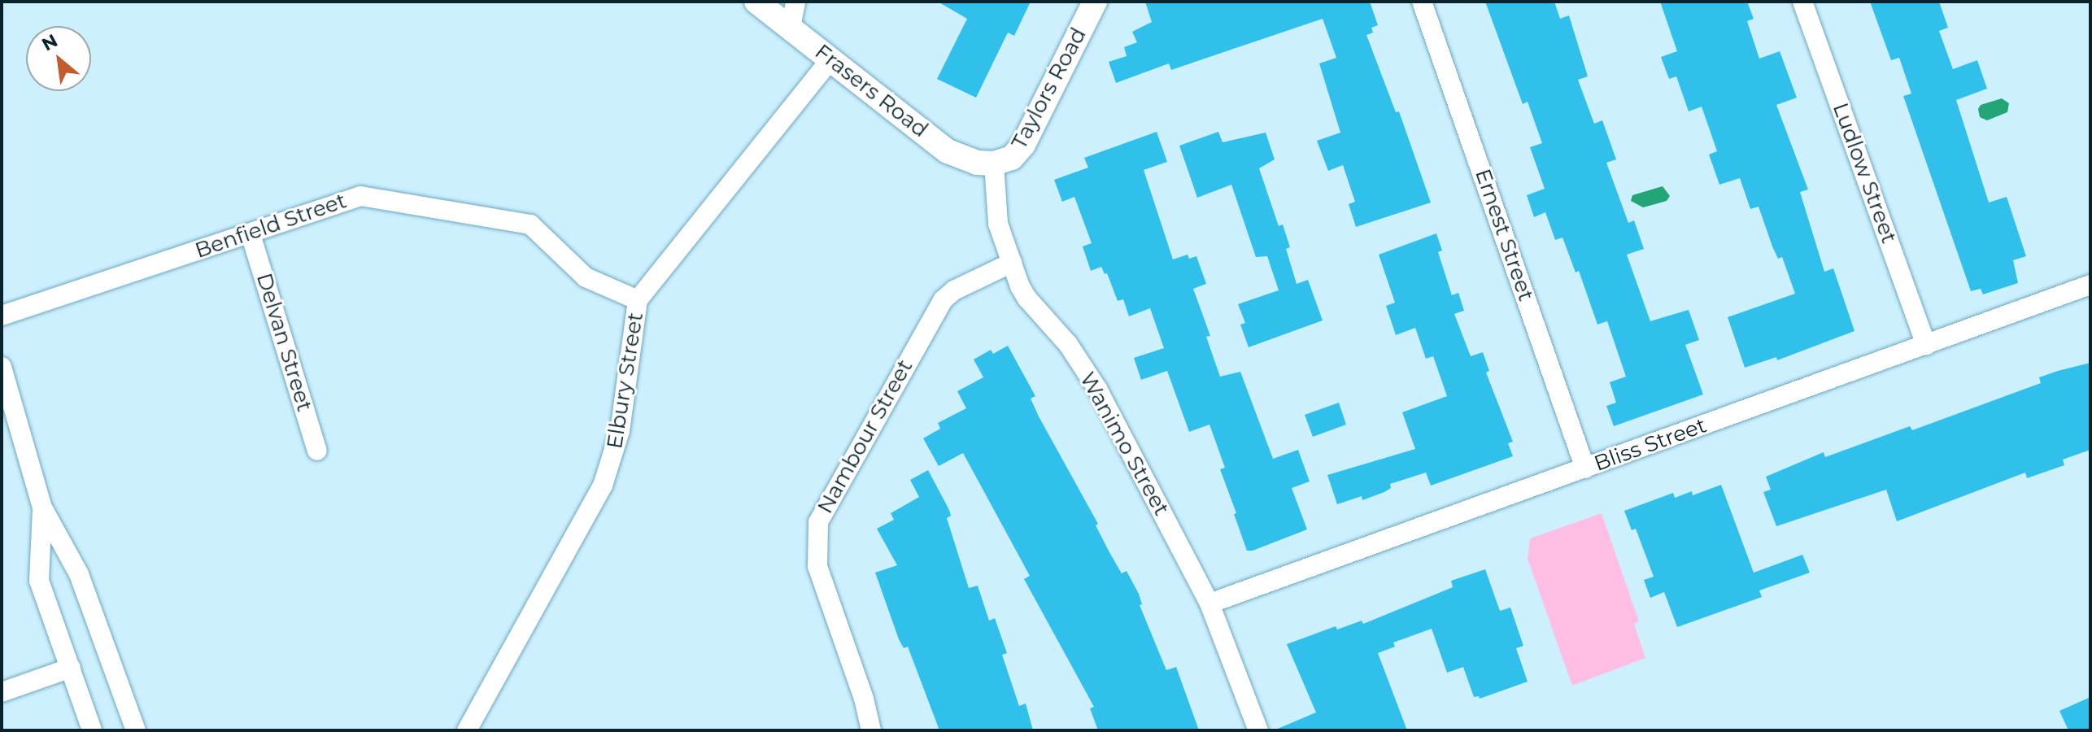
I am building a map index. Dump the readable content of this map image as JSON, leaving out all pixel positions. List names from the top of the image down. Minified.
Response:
{"streets":{"street":["Taylors Road","Frasers Road","Ludlow Street","Benfield Street","Ernest Street","Delvan Street","Elbury Street","Nambour Street","Wanimo Street","Bliss Street"]},"crossings":[["Taylors Road","Frasers Road"],["Taylors Road","Wanimo Street"],["Frasers Road","Elbury Street"],["Frasers Road","Wanimo Street"],["Ludlow Street","Bliss Street"],["Benfield Street","Delvan Street"],["Benfield Street","Elbury Street"],["Ernest Street","Bliss Street"],["Nambour Street","Wanimo Street"],["Wanimo Street","Bliss Street"]],"north":"top left"}
